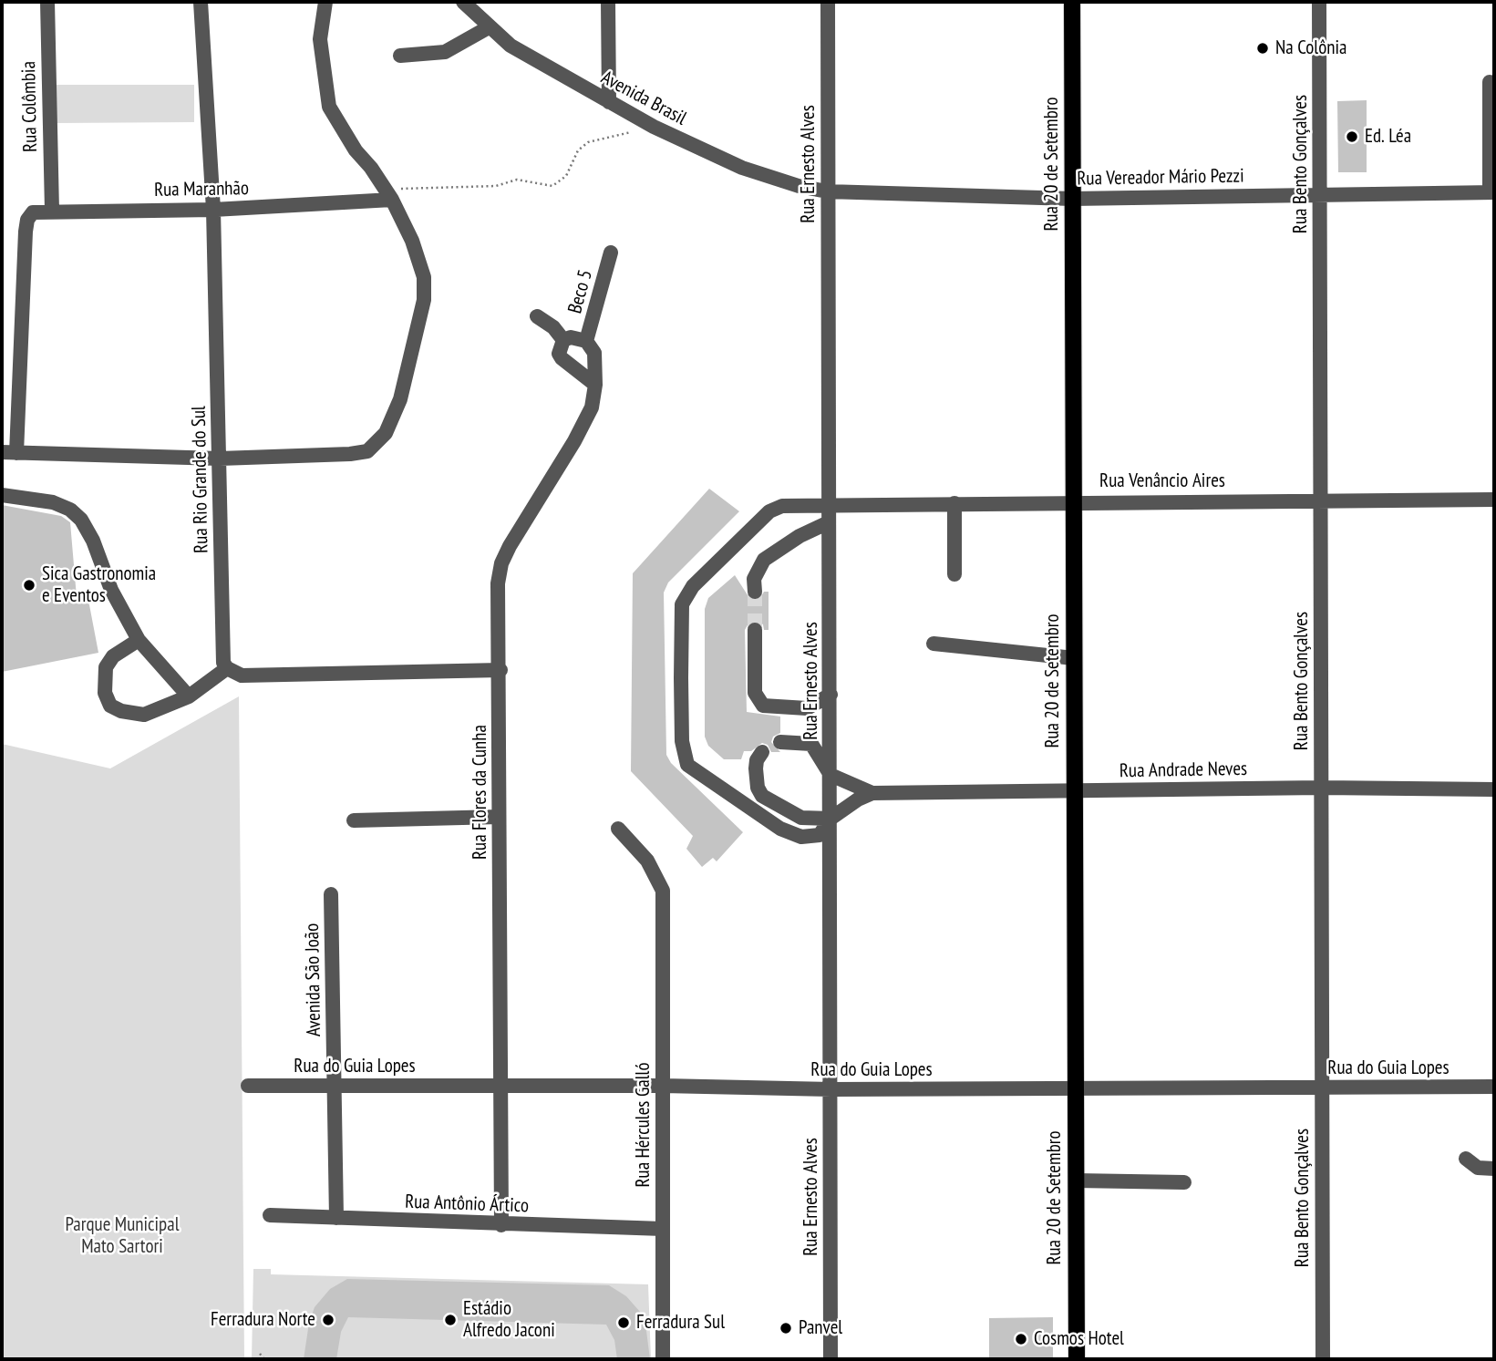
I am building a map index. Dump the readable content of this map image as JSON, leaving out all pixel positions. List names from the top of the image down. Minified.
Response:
{"streets":{"main road":["Rua 20 de Setembro"],"street":["Avenida Brasil","Rua Colômbia","Rua Ernesto Alves","Rua Bento Gonçalves","Rua Vereador Mário Pezzi","Rua Maranhão","Beco 5","Rua Rio Grande do Sul","Rua Venâncio Aires","Rua Andrade Neves","Rua Flores da Cunha","Avenida São João","Rua do Guia Lopes","Rua Hércules Galló","Rua Antônio Ártico"]},"crossings":[["Avenida Brasil","Rua Ernesto Alves"],["Avenida Brasil","Rua Vereador Mário Pezzi"],["Rua Colômbia","Rua Maranhão"],["Rua Ernesto Alves","Rua Vereador Mário Pezzi"],["Rua Ernesto Alves","Rua Venâncio Aires"],["Rua Ernesto Alves","Rua Andrade Neves"],["Rua Ernesto Alves","Rua do Guia Lopes"],["Rua 20 de Setembro","Rua Vereador Mário Pezzi"],["Rua 20 de Setembro","Rua Venâncio Aires"],["Rua 20 de Setembro","Rua Andrade Neves"],["Rua 20 de Setembro","Rua do Guia Lopes"],["Rua Bento Gonçalves","Rua Vereador Mário Pezzi"],["Rua Bento Gonçalves","Rua Venâncio Aires"],["Rua Bento Gonçalves","Rua Andrade Neves"],["Rua Bento Gonçalves","Rua do Guia Lopes"],["Rua Maranhão","Rua Rio Grande do Sul"],["Beco 5","Rua Flores da Cunha"],["Rua Venâncio Aires","Rua Andrade Neves"],["Rua Flores da Cunha","Rua do Guia Lopes"],["Rua Flores da Cunha","Rua Antônio Ártico"],["Avenida São João","Rua do Guia Lopes"],["Avenida São João","Rua Antônio Ártico"],["Rua do Guia Lopes","Rua Hércules Galló"],["Rua Hércules Galló","Rua Antônio Ártico"]],"parks":["Parque Municipal Mato Sartori"],"places":["Na Colônia","Ed. Léa","Sica Gastronomia e Eventos","Ferradura Norte","Estádio Alfredo Jaconi","Ferradura Sul","Panvel","Cosmos Hotel"]}
